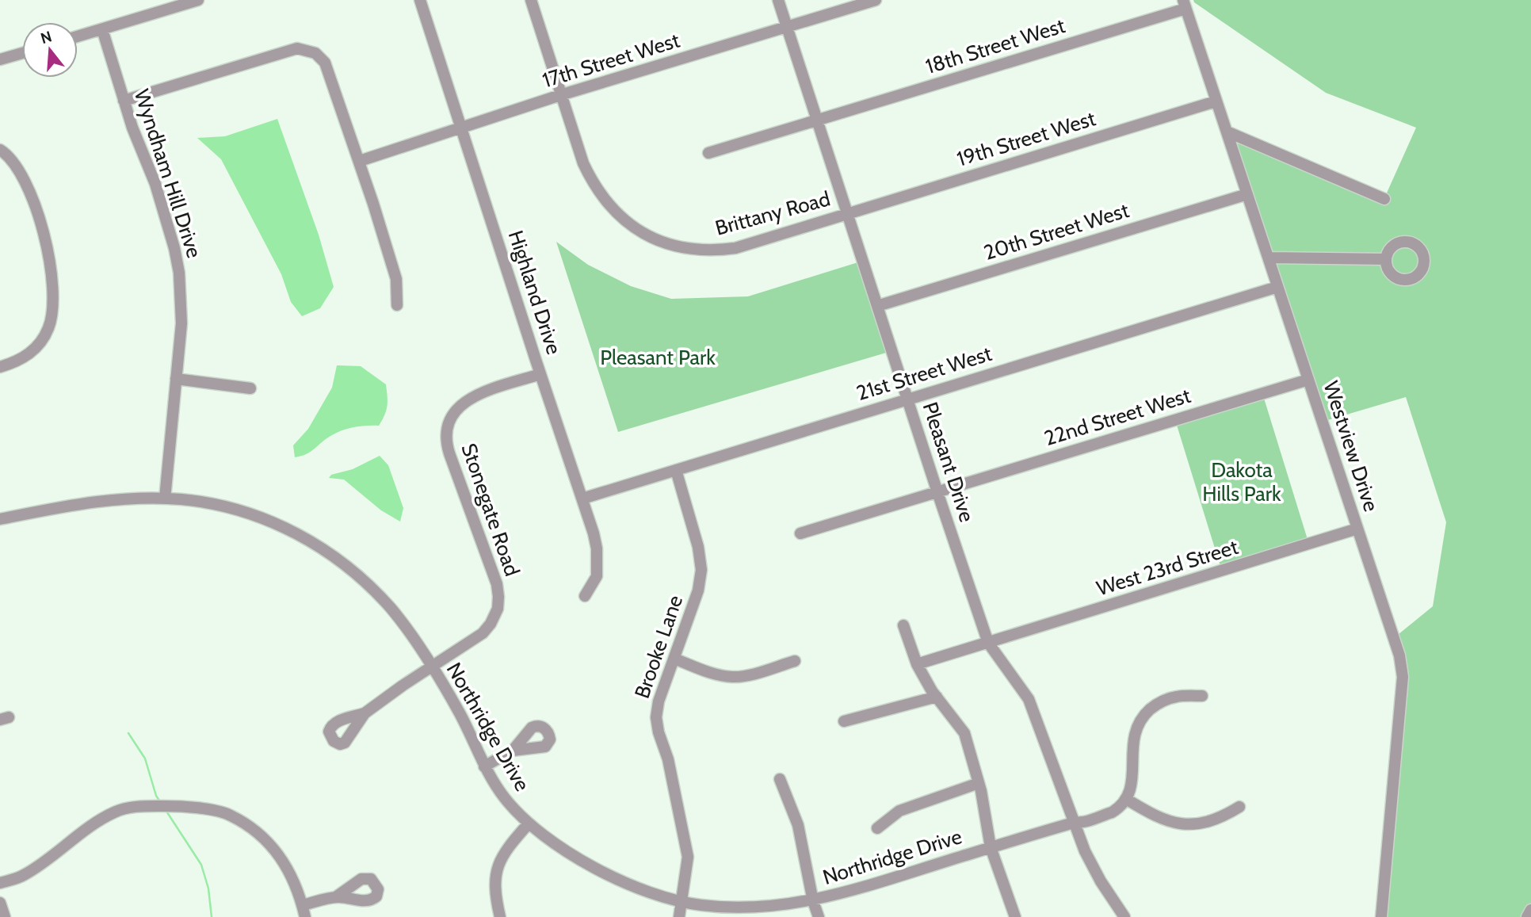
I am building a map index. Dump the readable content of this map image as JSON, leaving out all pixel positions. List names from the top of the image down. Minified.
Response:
{"streets":{"street":["18th Street West","17th Street West","19th Street West","Wyndham Hill Drive","Brittany Road","20th Street West","Highland Drive","21st Street West","22nd Street West","Westview Drive","Pleasant Drive","Stonegate Road","West 23rd Street","Brooke Lane","Northridge Drive"]},"crossings":[["18th Street West","Westview Drive"],["18th Street West","Pleasant Drive"],["17th Street West","Brittany Road"],["17th Street West","Highland Drive"],["17th Street West","Pleasant Drive"],["19th Street West","Brittany Road"],["19th Street West","Westview Drive"],["19th Street West","Pleasant Drive"],["Wyndham Hill Drive","Northridge Drive"],["Brittany Road","Pleasant Drive"],["20th Street West","Westview Drive"],["20th Street West","Pleasant Drive"],["Highland Drive","21st Street West"],["Highland Drive","Stonegate Road"],["21st Street West","Westview Drive"],["21st Street West","Pleasant Drive"],["21st Street West","Brooke Lane"],["22nd Street West","Westview Drive"],["22nd Street West","Pleasant Drive"],["Westview Drive","West 23rd Street"],["Pleasant Drive","West 23rd Street"],["Pleasant Drive","Northridge Drive"],["Stonegate Road","Northridge Drive"],["Brooke Lane","Northridge Drive"]],"parks":["Pleasant Park","Dakota Hills Park"],"north":"top"}
